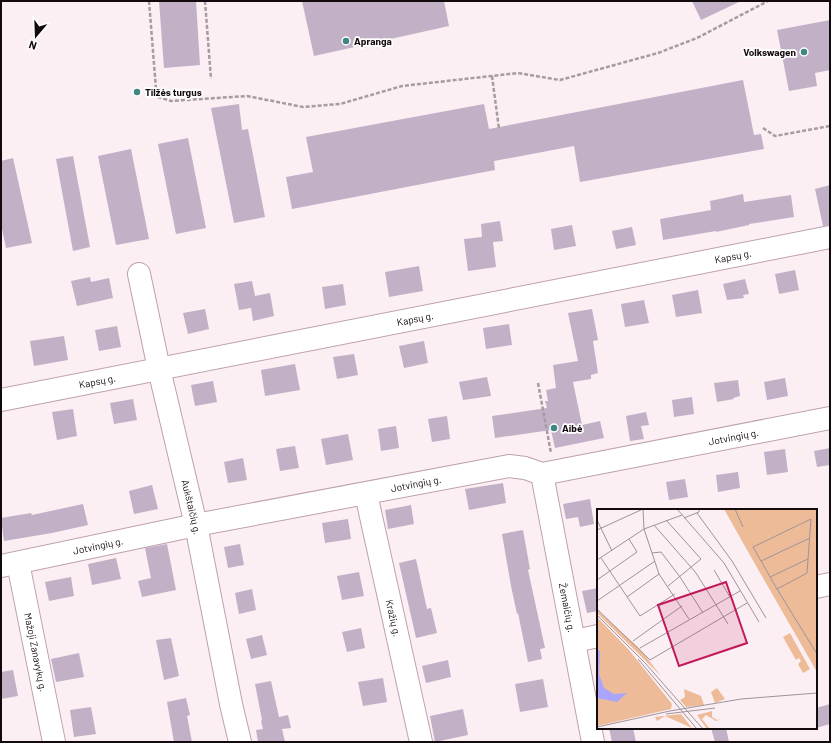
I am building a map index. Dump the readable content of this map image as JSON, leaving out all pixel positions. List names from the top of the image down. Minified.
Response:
{"streets":{"street":["Kapsų g.","Jotvingių g.","Aukštaičių g.","Žemaičių g.","Kražių g.","Mažoji Zanavykų g."]},"crossings":[["Kapsų g.","Aukštaičių g."],["Jotvingių g.","Aukštaičių g."],["Jotvingių g.","Žemaičių g."],["Jotvingių g.","Kražių g."],["Jotvingių g.","Mažoji Zanavykų g."]],"places":["Apranga","Volkswagen","Tilžės turgus","Aibė"],"north":"bottom"}
